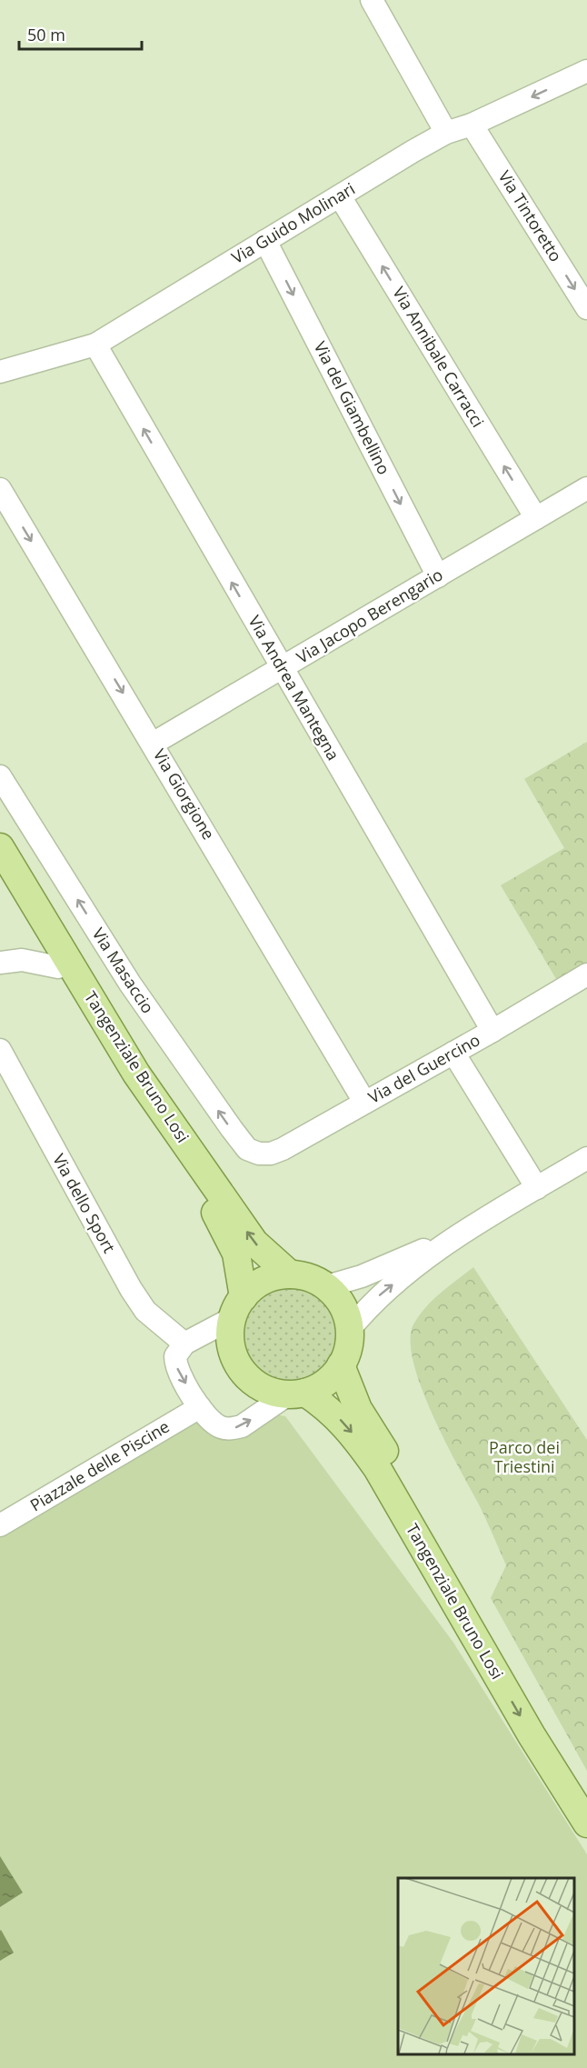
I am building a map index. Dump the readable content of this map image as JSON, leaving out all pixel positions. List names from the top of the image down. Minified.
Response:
{"streets":{"main road":["Tangenziale Bruno Losi"],"street":["Via Tintoretto","Via Guido Molinari","Via Annibale Carracci","Via del Giambellino","Via Jacopo Berengario","Via Andrea Mantegna","Via Giorgione","Via Masaccio","Via del Guercino","Via dello Sport","Piazzale delle Piscine"]},"crossings":[["Via Tintoretto","Via Guido Molinari"],["Via Guido Molinari","Via Annibale Carracci"],["Via Guido Molinari","Via del Giambellino"],["Via Guido Molinari","Via Andrea Mantegna"],["Via Annibale Carracci","Via Jacopo Berengario"],["Via del Giambellino","Via Jacopo Berengario"],["Via Jacopo Berengario","Via Andrea Mantegna"],["Via Jacopo Berengario","Via Giorgione"],["Via Andrea Mantegna","Via del Guercino"],["Via Giorgione","Via del Guercino"],["Via Masaccio","Via del Guercino"]],"one_way":["Via Tintoretto","Via Annibale Carracci","Via del Giambellino","Via Andrea Mantegna","Via Giorgione","Via Masaccio"],"parks":["Parco dei Triestini"],"scale_bar":"50 m"}
